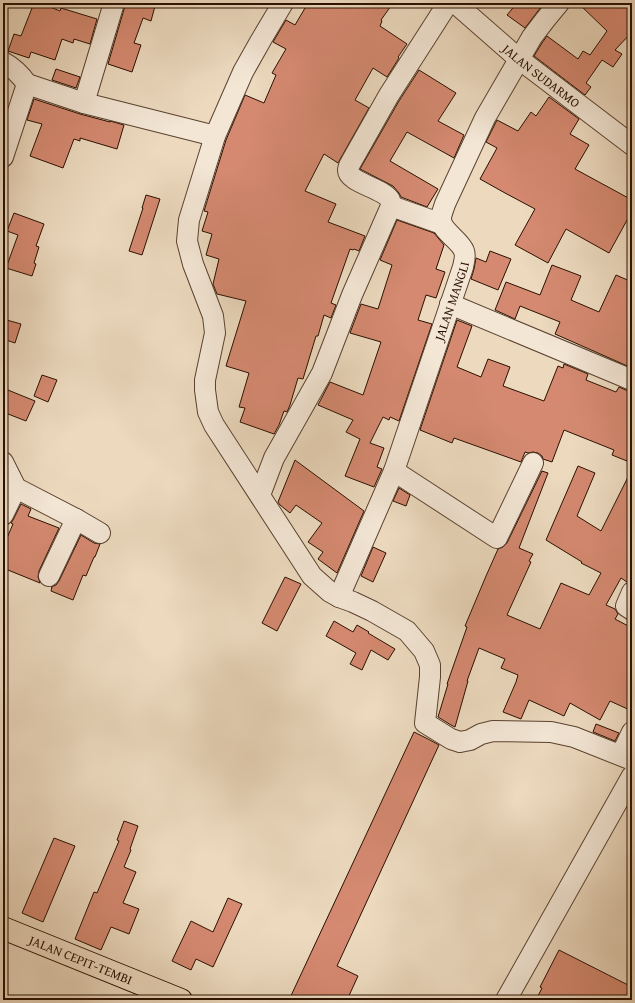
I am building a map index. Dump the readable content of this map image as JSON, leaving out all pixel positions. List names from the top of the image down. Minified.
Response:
{"streets":{"main road":["JALAN CEPIT-TEMBI"],"street":["JALAN SUDARMO","JALAN MANGLI"]}}
